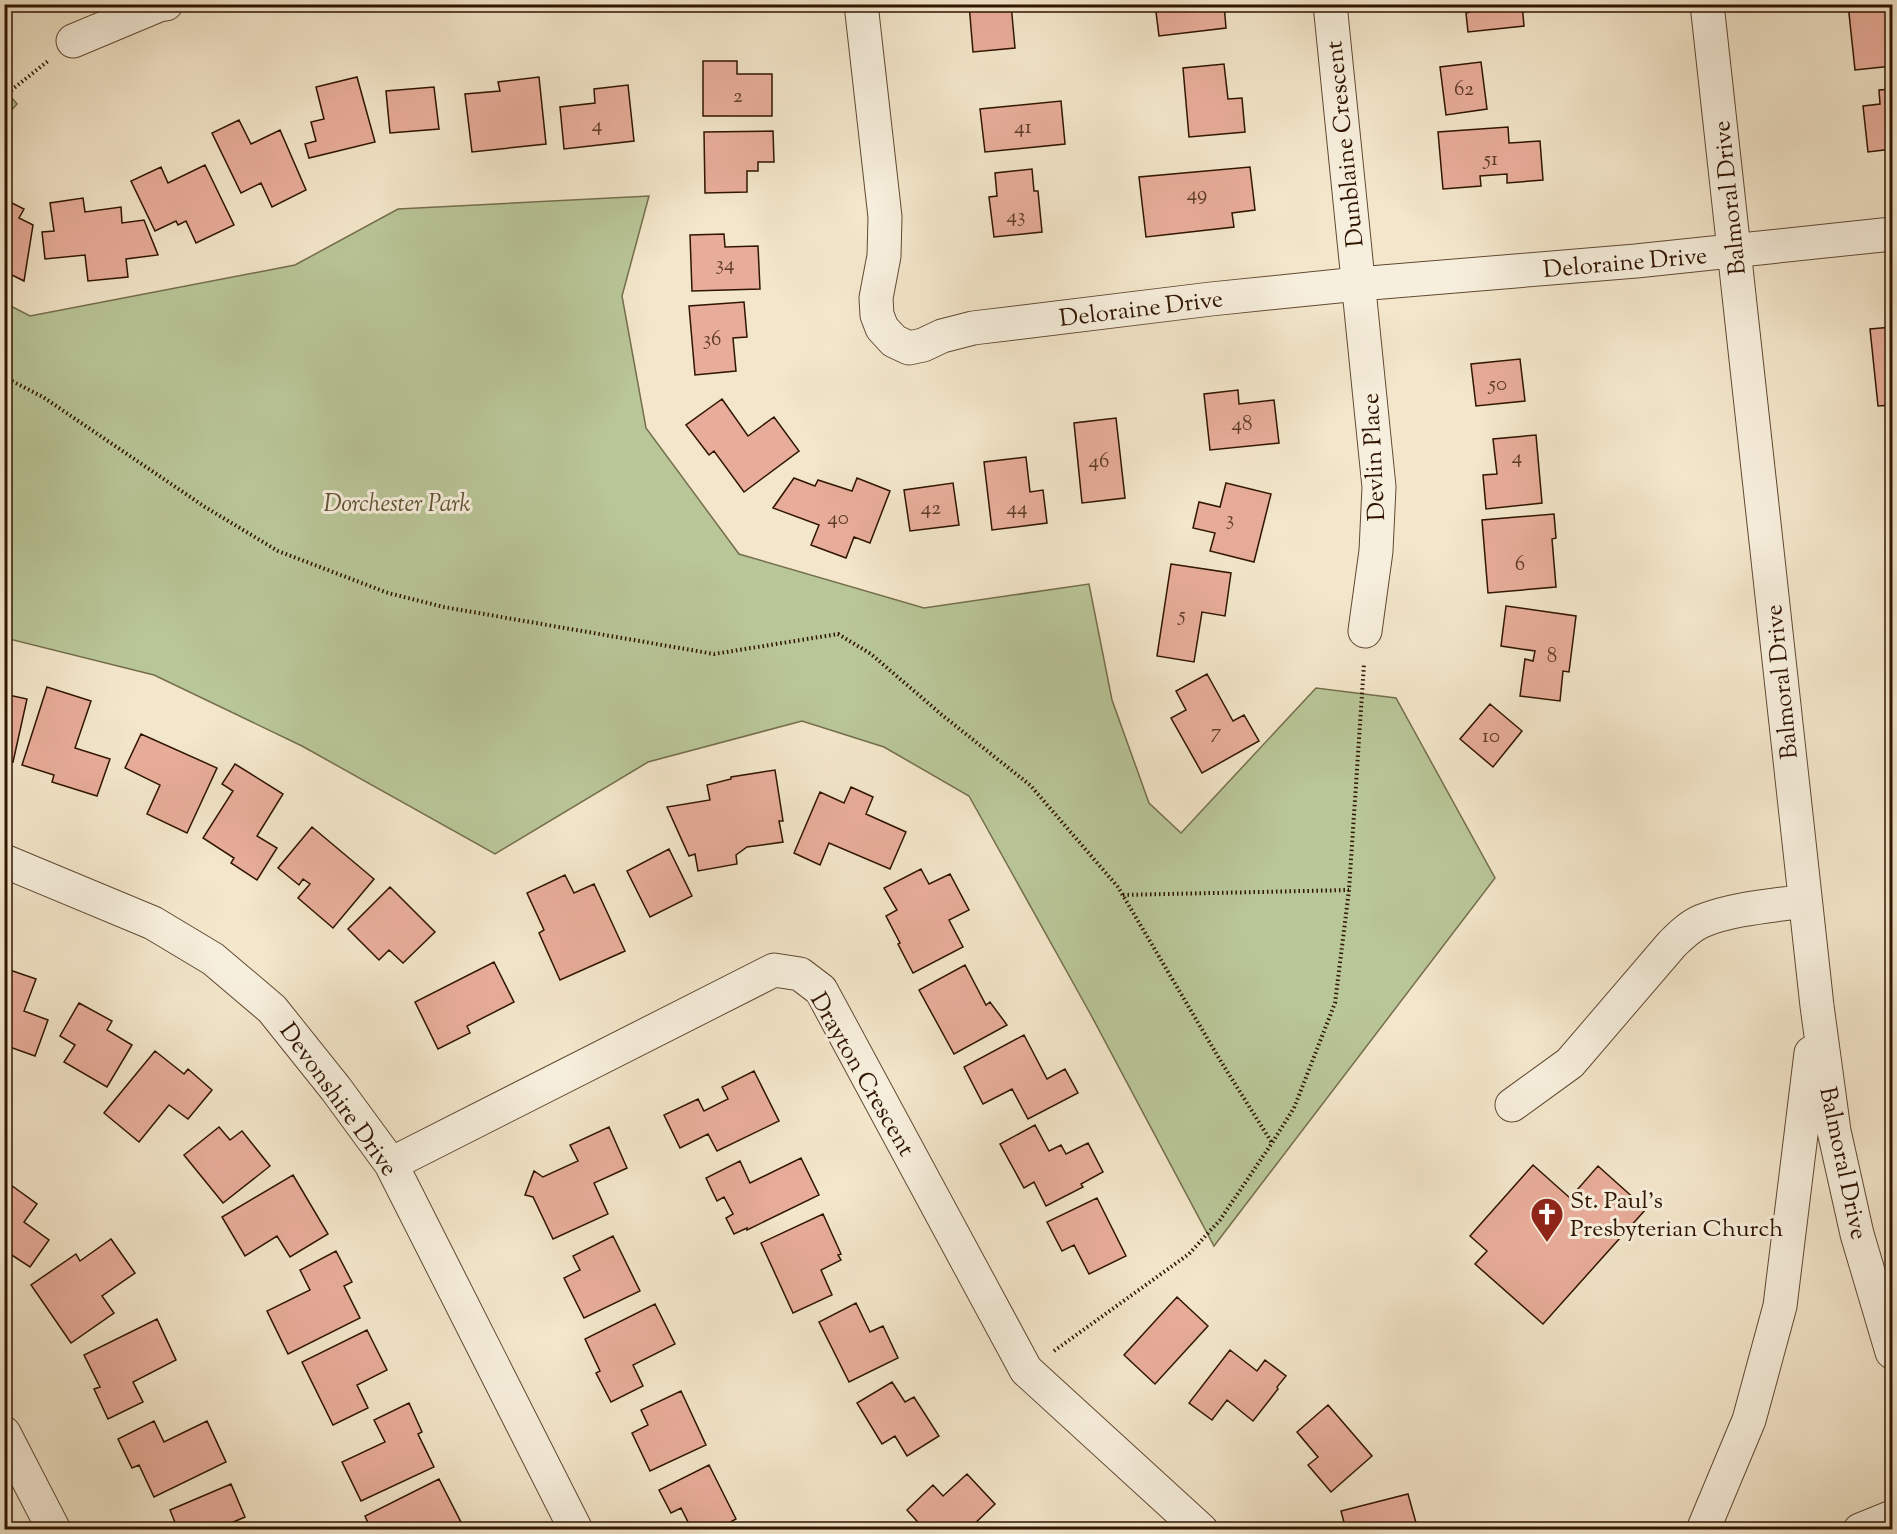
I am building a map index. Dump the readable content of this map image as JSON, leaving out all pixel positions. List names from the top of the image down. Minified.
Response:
{"streets":{"street":["Dunblaine Crescent","Balmoral Drive","Deloraine Drive","Devlin Place","Drayton Crescent","Devonshire Drive"]},"crossings":[["Dunblaine Crescent","Deloraine Drive"],["Dunblaine Crescent","Devlin Place"],["Balmoral Drive","Deloraine Drive"],["Deloraine Drive","Devlin Place"],["Drayton Crescent","Devonshire Drive"]],"parks":["Dorchester Park"],"places":{"church":["St. Paul's Presbyterian Church"]},"house_numbers":["62","2","4","41","51","49","43","34","36","50","48","4","46","42","44","40","3","6","5","8","7","10"]}
